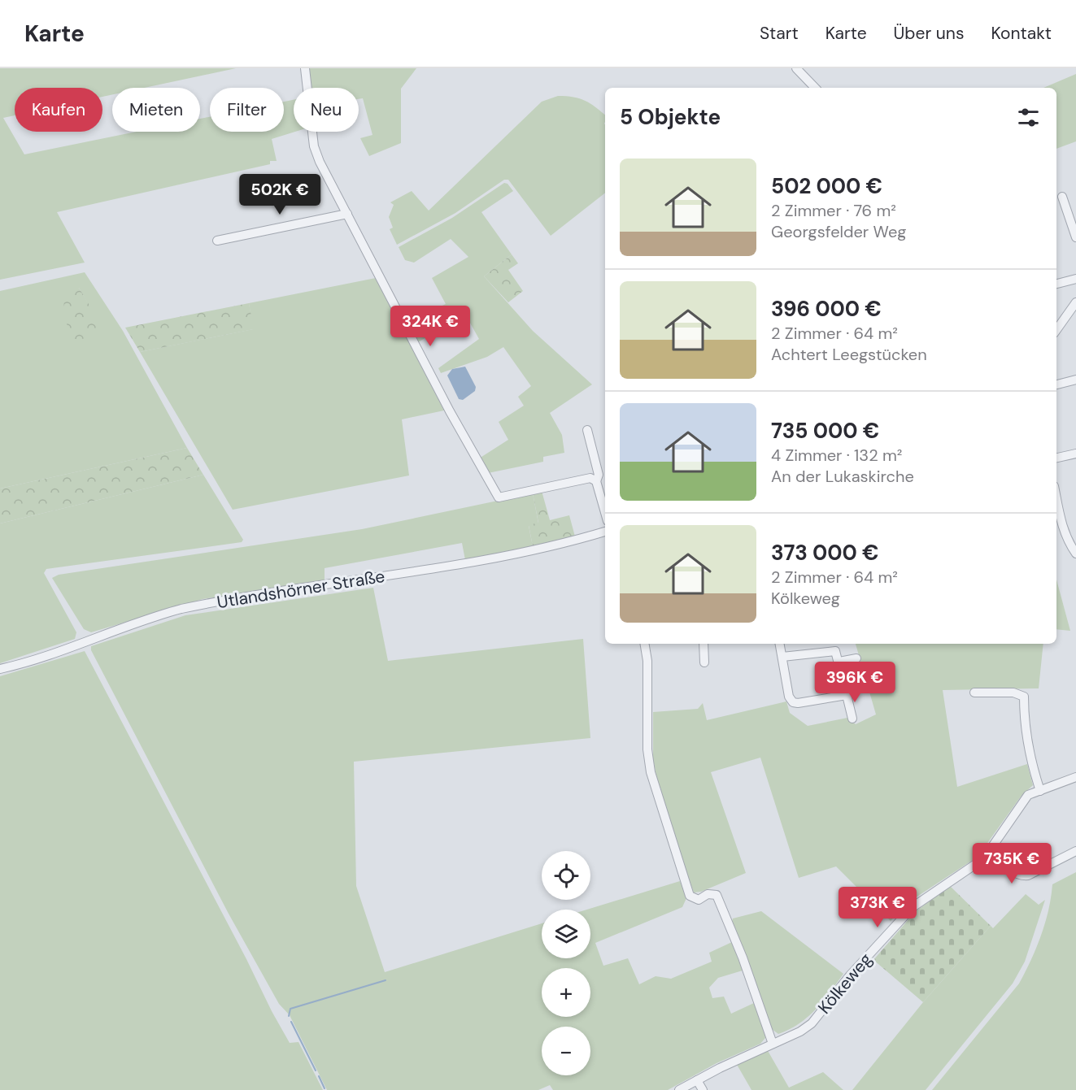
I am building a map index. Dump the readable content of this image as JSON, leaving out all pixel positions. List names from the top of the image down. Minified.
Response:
{"streets":{"street":["Utlandshörner Straße","Kölkeweg"]},"page":{"header":"Karte","nav":["Start","Karte","Über uns","Kontakt"],"chip":["Kaufen","Mieten","Filter","Neu"],"heading":"5 Objekte","list":[{"name":"502 000 €","note":"2 Zimmer · 76 m² · Georgsfelder Weg"},{"name":"396 000 €","note":"2 Zimmer · 64 m² · Achtert Leegstücken"},{"name":"735 000 €","note":"4 Zimmer · 132 m² · An der Lukaskirche"},{"name":"373 000 €","note":"2 Zimmer · 64 m² · Kölkeweg"}],"price":["502K €","324K €","396K €","735K €","373K €"],"map_buttons":["+","−"]}}
